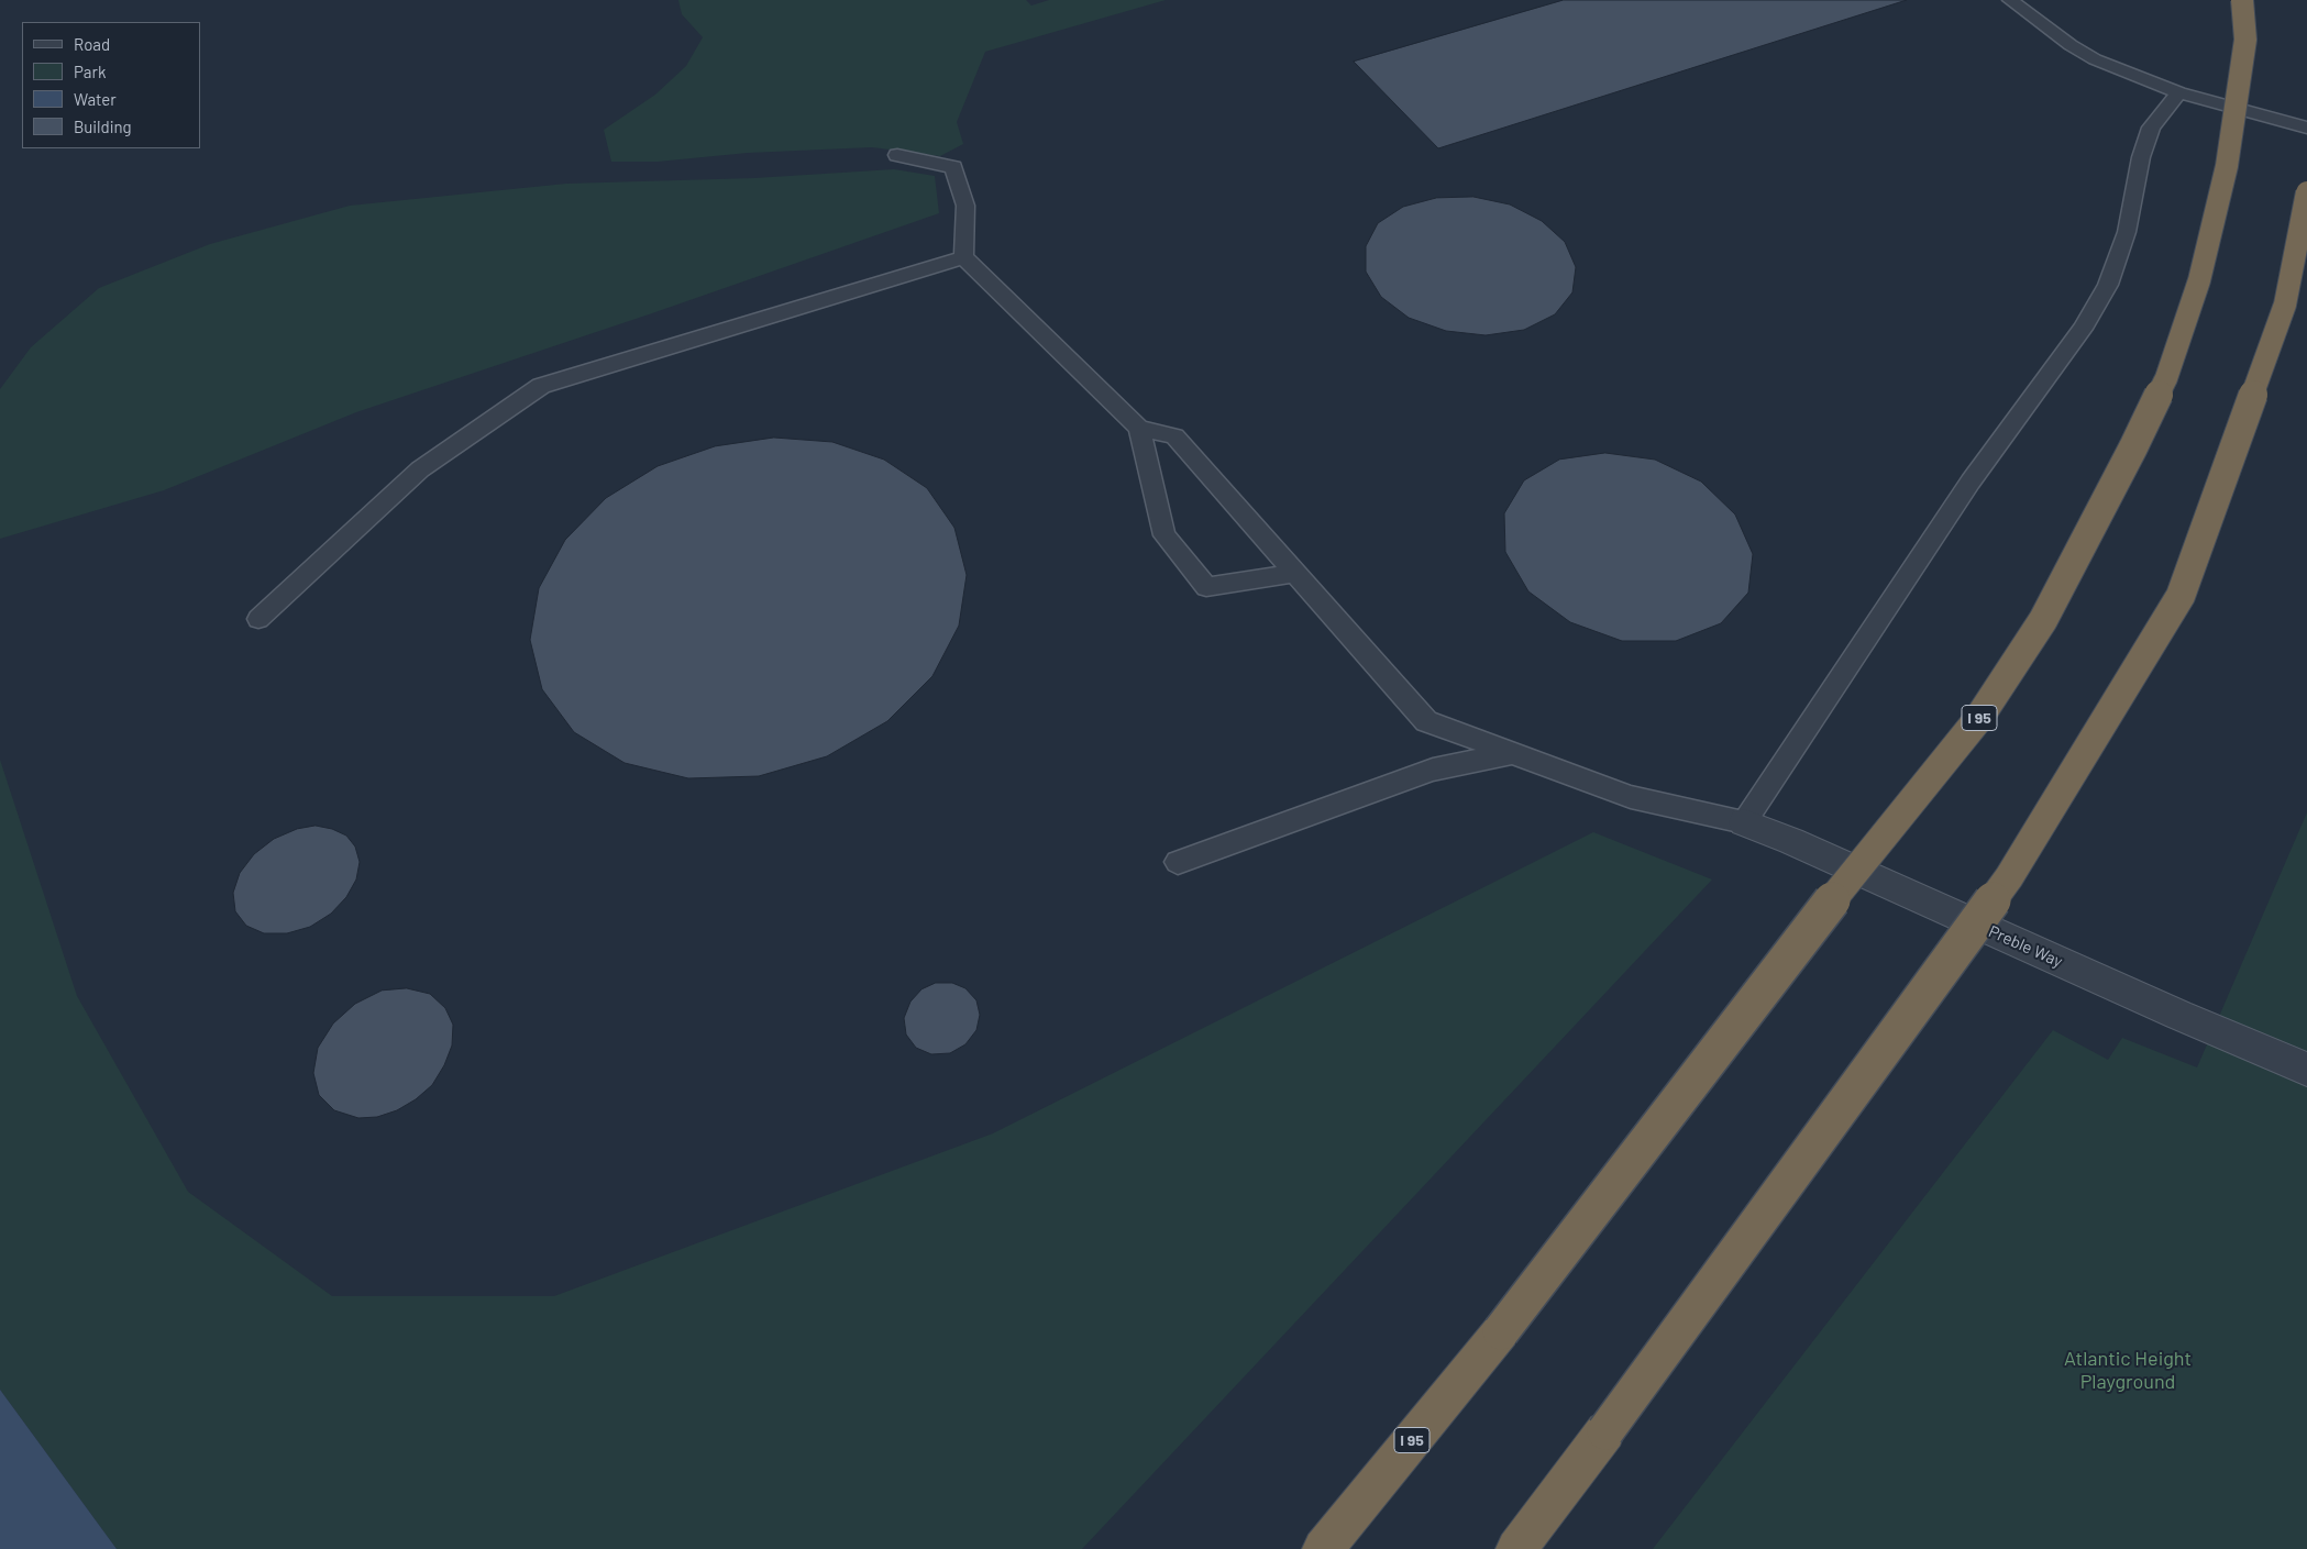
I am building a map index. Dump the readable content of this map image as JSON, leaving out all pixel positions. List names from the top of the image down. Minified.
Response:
{"streets":{"highway":["I 95"],"street":["Preble Way"]},"parks":["Atlantic Height Playground"],"legend":["Road","Park","Water","Building"]}
